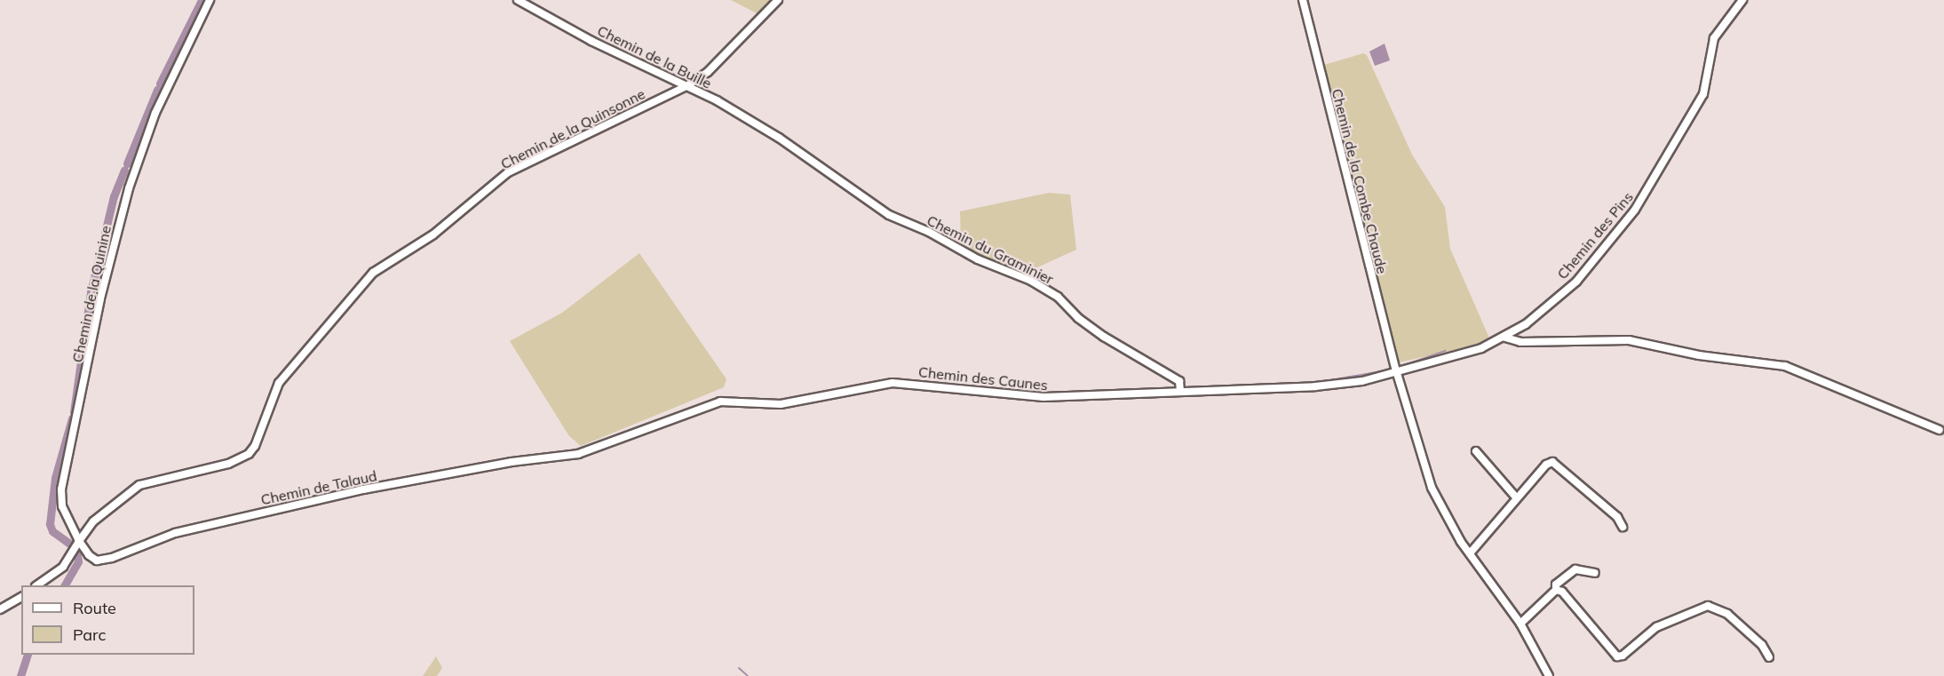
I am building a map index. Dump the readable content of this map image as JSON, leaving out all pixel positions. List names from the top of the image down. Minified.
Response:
{"streets":{"street":["Chemin de la Buille","Chemin de la Quinsonne","Chemin de la Combe Chaude","Chemin des Pins","Chemin du Graminier","Chemin de la Quinine","Chemin des Caunes","Chemin de Talaud"]},"crossings":[["Chemin de la Buille","Chemin de la Quinsonne"],["Chemin de la Buille","Chemin du Graminier"],["Chemin de la Quinsonne","Chemin de la Quinine"],["Chemin de la Quinsonne","Chemin de Talaud"],["Chemin de la Combe Chaude","Chemin des Pins"],["Chemin de la Combe Chaude","Chemin des Caunes"],["Chemin des Pins","Chemin des Caunes"],["Chemin du Graminier","Chemin des Caunes"],["Chemin de la Quinine","Chemin de Talaud"],["Chemin des Caunes","Chemin de Talaud"]],"legend":["Route","Parc"]}
